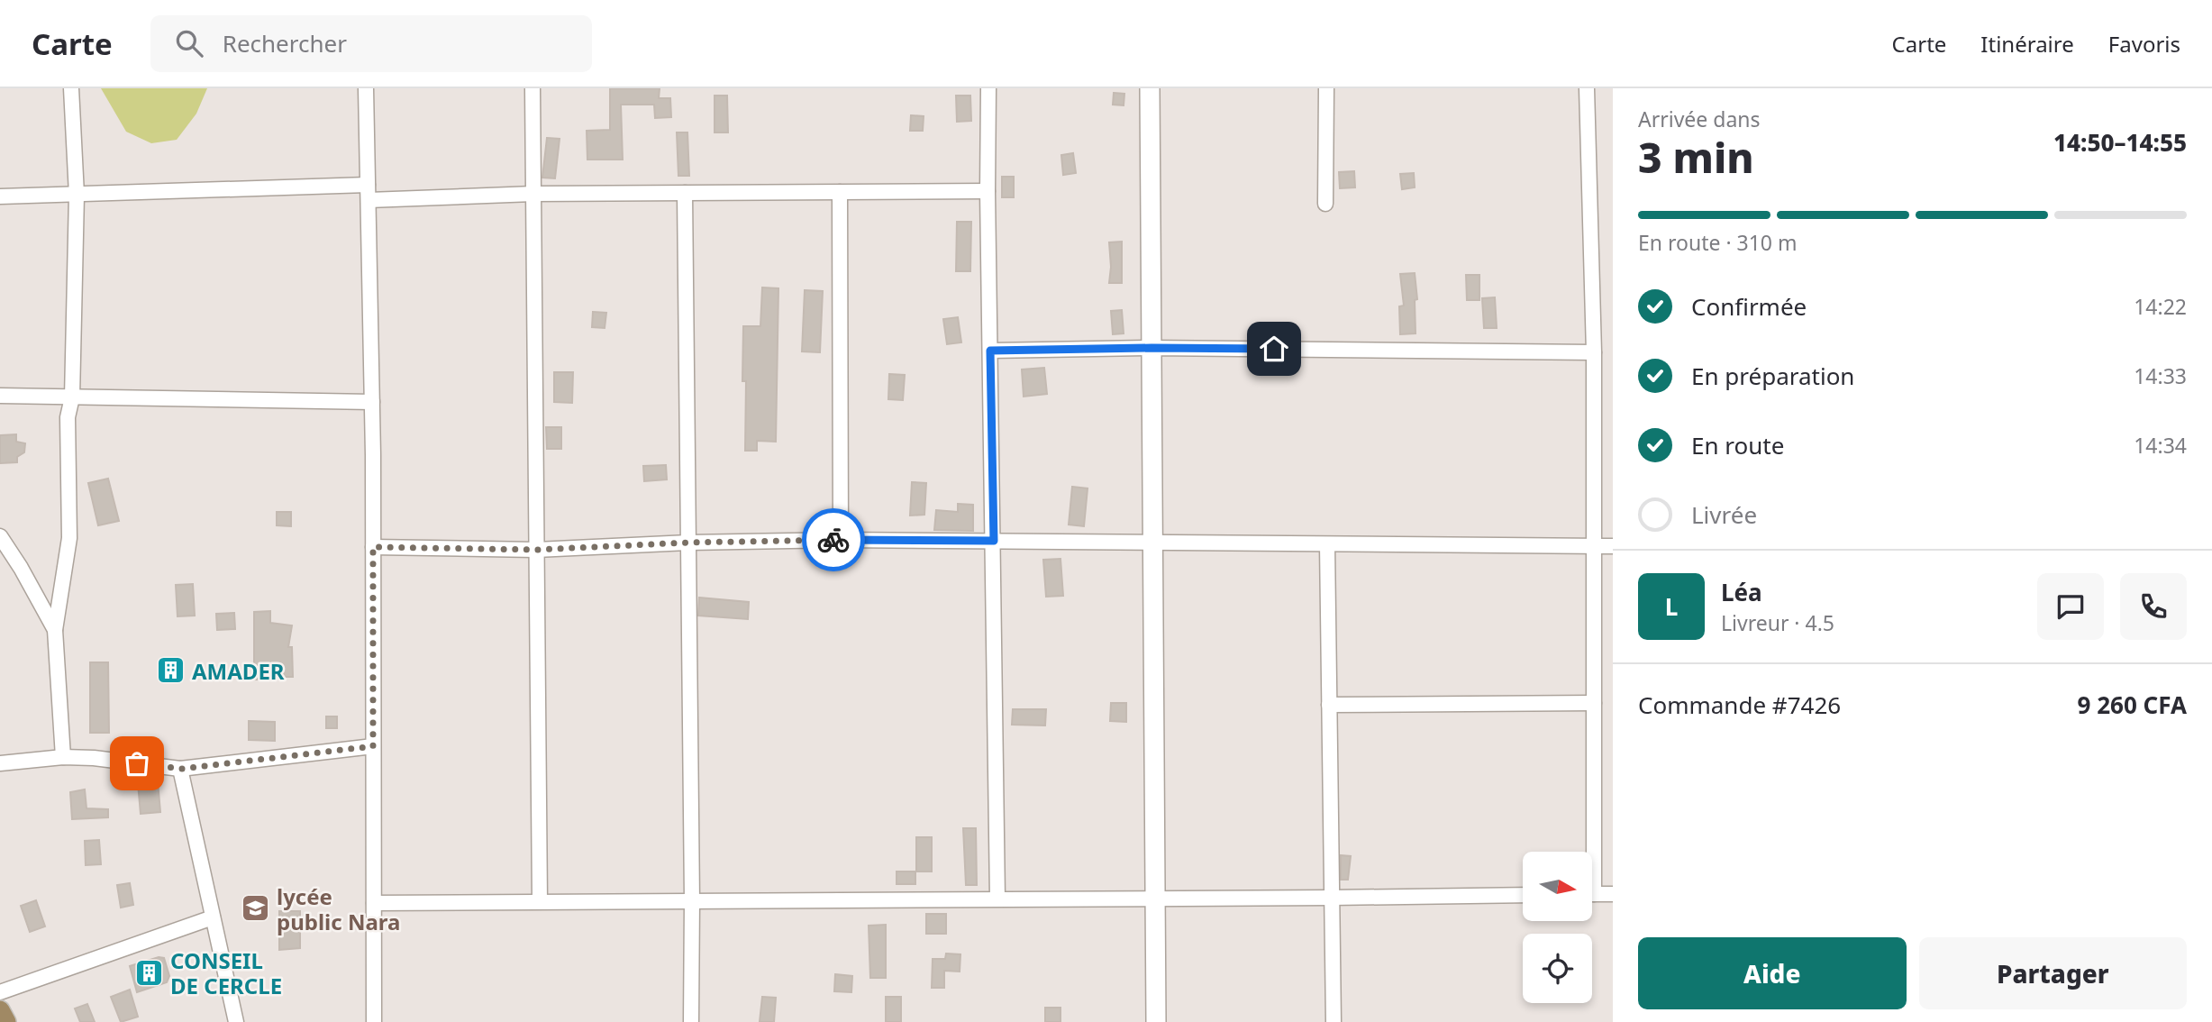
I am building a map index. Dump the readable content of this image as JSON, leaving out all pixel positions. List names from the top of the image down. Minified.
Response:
{"places":{"building":["AMADER","CONSEIL DE CERCLE"],"school or university":["lycée public Nara"]},"north":"right","page":{"header":"Carte","search":"Rechercher","nav":["Carte","Itinéraire","Favoris"],"heading":["3 min","Arrivée dans","14:50–14:55"],"panel":["Léa","Livreur · 4.5","Commande #7426","9 260 CFA"],"bar":"En route · 310 m","list":[["Confirmée","14:22"],["En préparation","14:33"],["En route","14:34"],"Livrée"],"round":"L","buttons":["Aide","Partager"]}}
